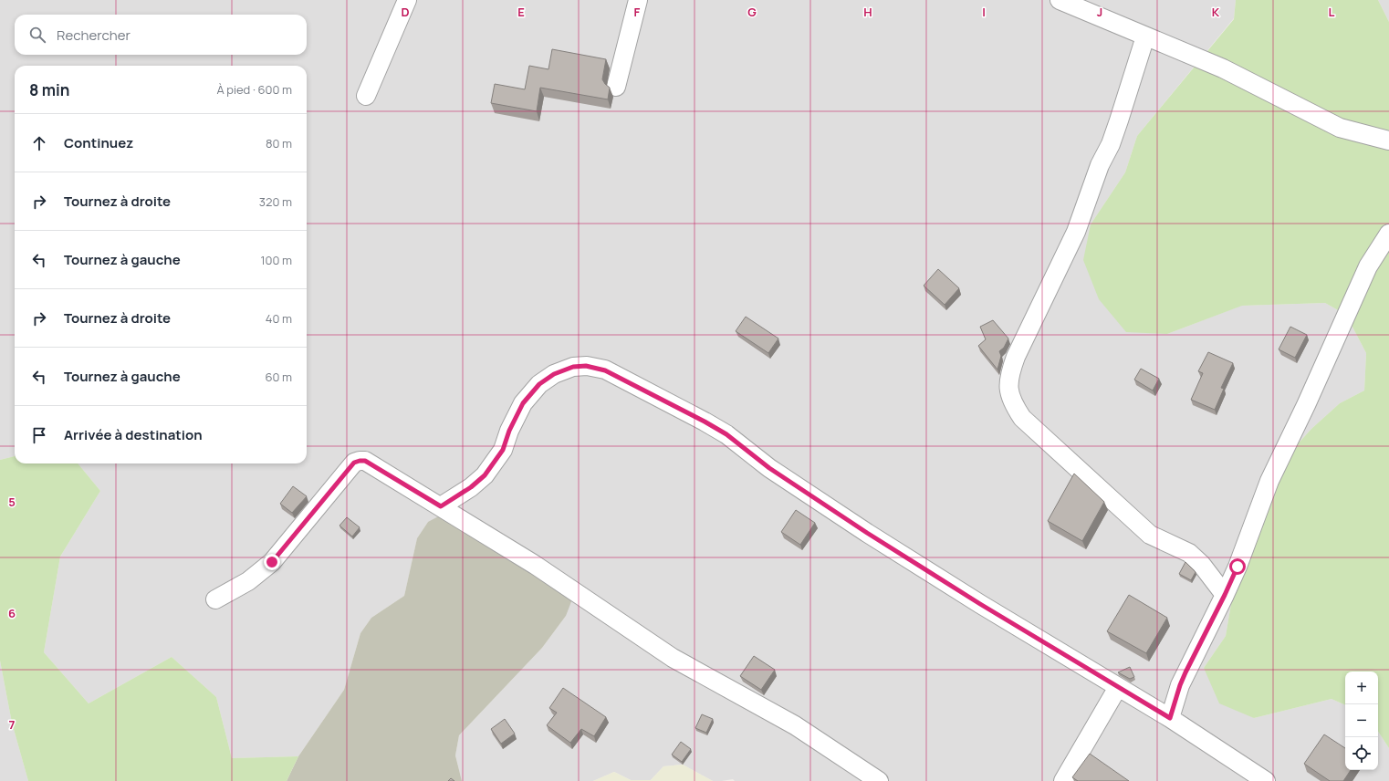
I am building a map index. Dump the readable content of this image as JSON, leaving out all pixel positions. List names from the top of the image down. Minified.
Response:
{"page":{"search":"Rechercher","heading":["8 min","À pied · 600 m"],"list":[["Continuez","80 m"],["Tournez à droite","320 m"],["Tournez à gauche","100 m"],["Tournez à droite","40 m"],["Tournez à gauche","60 m"],"Arrivée à destination"],"map_buttons":["+","−"]},"grid":{"columns":["D","E","F","G","H","I","J","K","L"],"rows":["5","6","7"]}}
